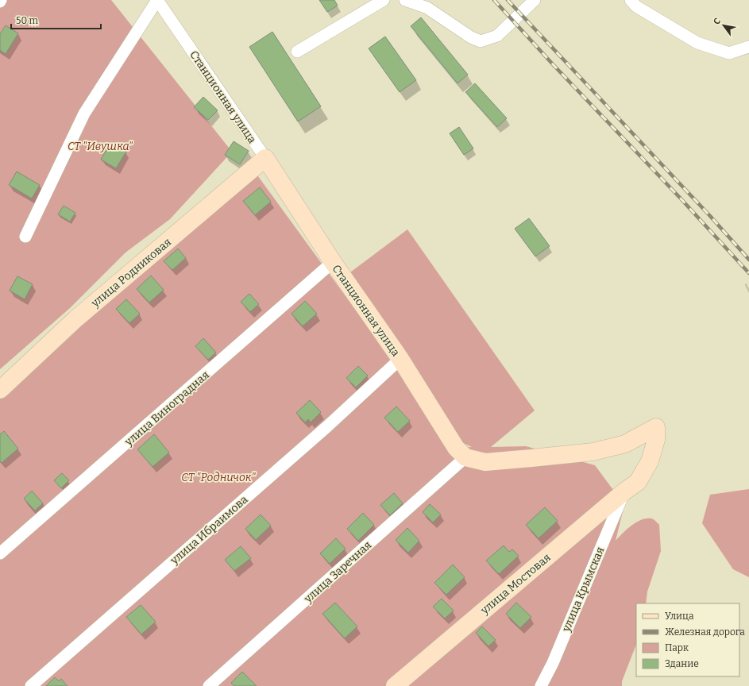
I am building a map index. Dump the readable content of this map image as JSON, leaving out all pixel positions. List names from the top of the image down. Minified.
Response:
{"streets":{"street":["Станционная улица","улица Родниковая","улица Виноградная","улица Ибраимова","улица Заречная","улица Мостовая","улица Крымская"]},"crossings":[["Станционная улица","улица Родниковая"],["Станционная улица","улица Виноградная"],["Станционная улица","улица Ибраимова"],["Станционная улица","улица Заречная"],["Станционная улица","улица Мостовая"],["улица Заречная","улица Мостовая"],["улица Мостовая","улица Крымская"]],"parks":["СТ \"Ивушка\"","СТ \"Родничок\""],"legend":["Улица","Железная дорога","Парк","Здание"],"scale_bar":"50 m","north":"top left"}
